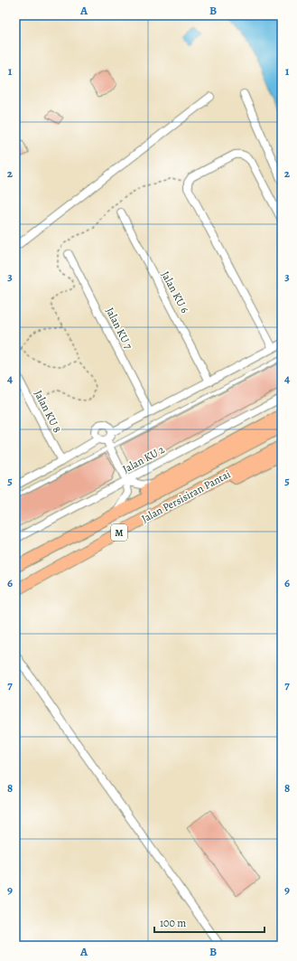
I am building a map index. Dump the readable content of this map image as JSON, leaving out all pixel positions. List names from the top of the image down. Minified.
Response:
{"streets":{"main road":["Jalan Persisiran Pantai","M"],"street":["Jalan KU 6","Jalan KU 7","Jalan KU 8","Jalan KU 2"]},"scale_bar":"100 m","grid":{"columns":["A","B"],"rows":["1","2","3","4","5","6","7","8","9"]}}
